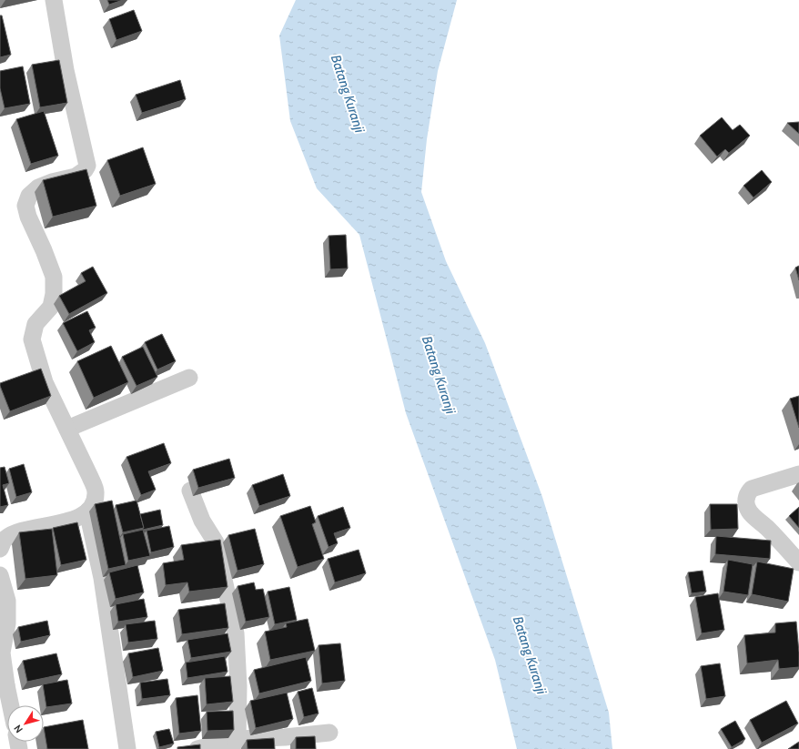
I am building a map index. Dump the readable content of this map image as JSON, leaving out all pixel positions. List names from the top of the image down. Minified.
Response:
{"water":["Batang Kuranji"],"north":"bottom left"}
